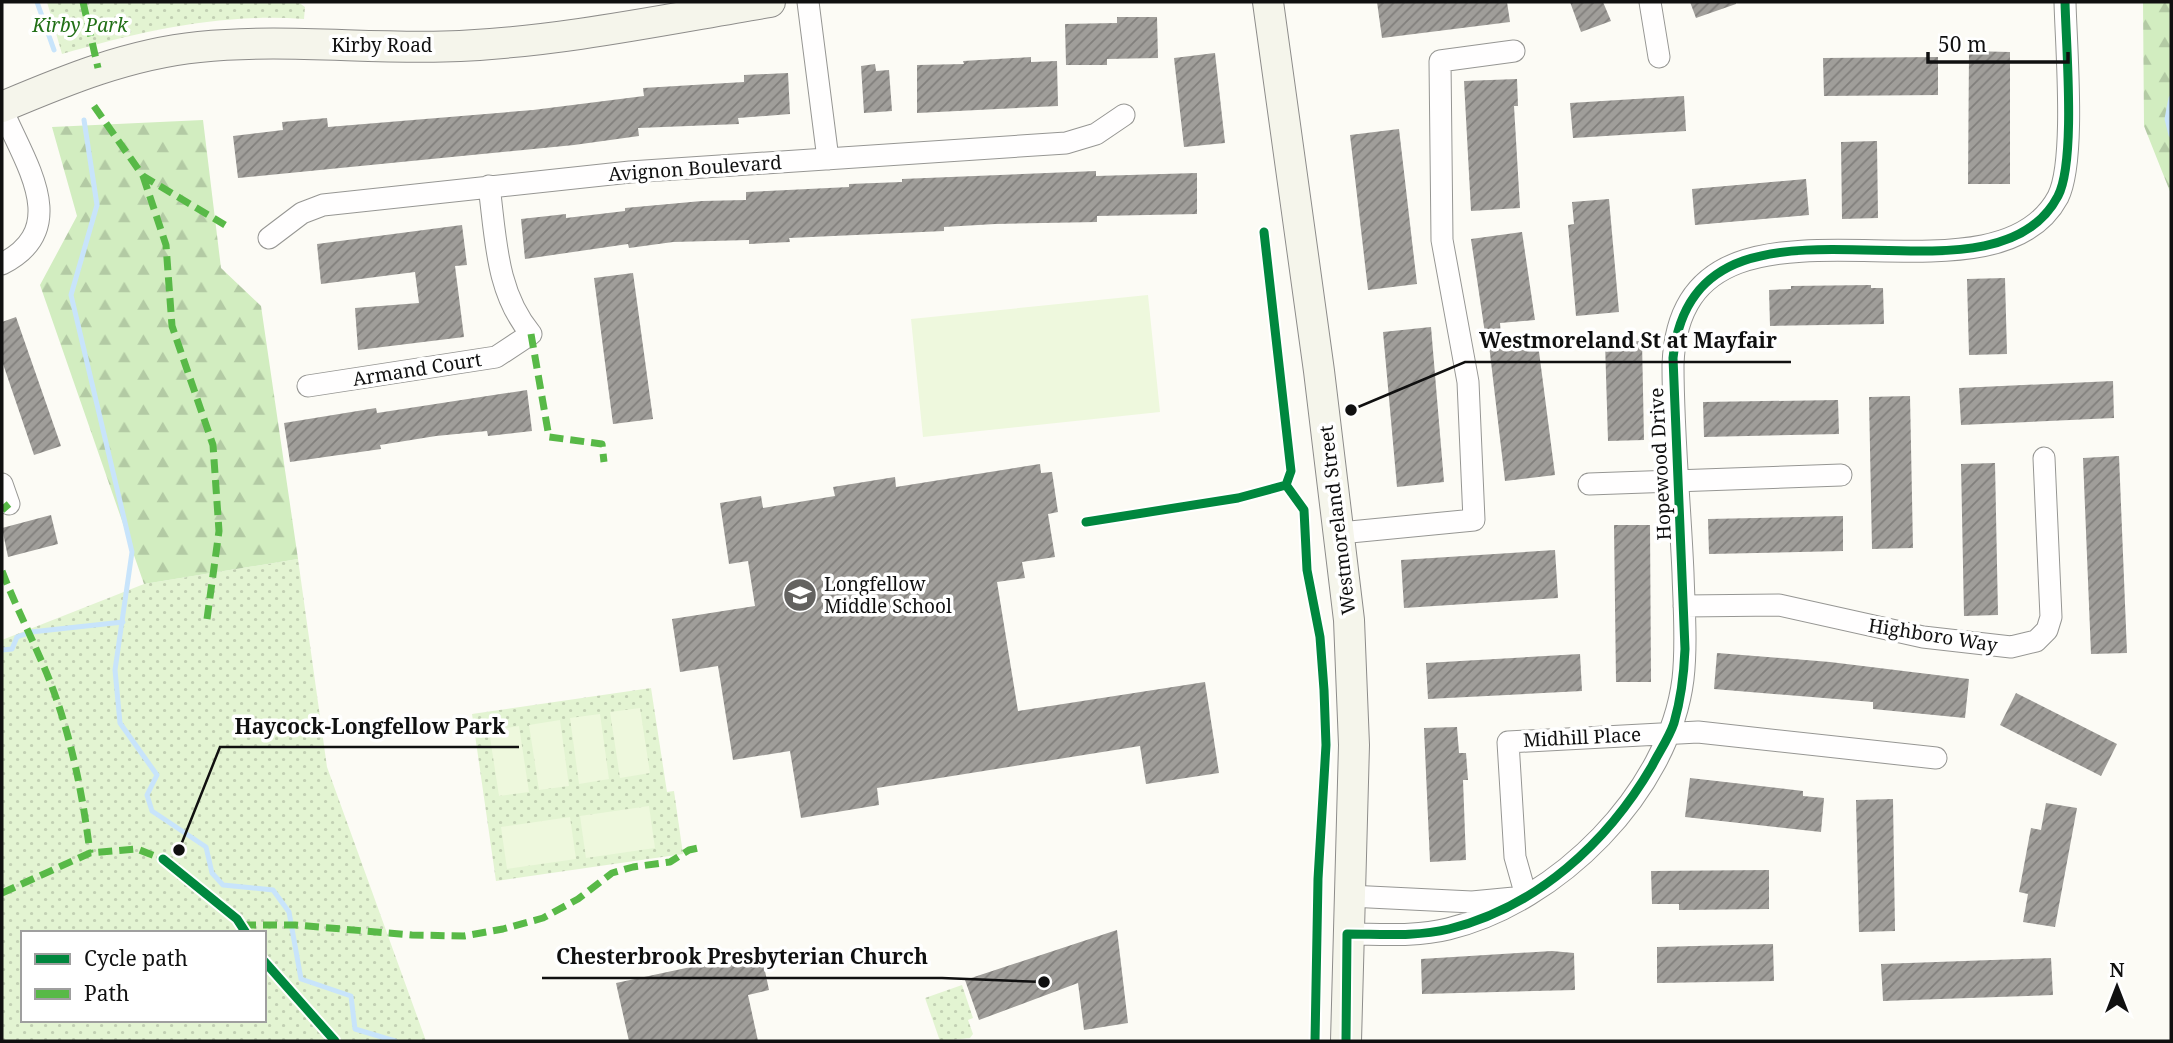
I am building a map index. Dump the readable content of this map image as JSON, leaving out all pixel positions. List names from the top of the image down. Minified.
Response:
{"streets":{"main road":["Kirby Road","Westmoreland Street"],"street":["Avignon Boulevard","Armand Court","Hopewood Drive","Highboro Way","Midhill Place"]},"crossings":[["Avignon Boulevard","Armand Court"],["Hopewood Drive","Westmoreland Street"],["Hopewood Drive","Highboro Way"],["Hopewood Drive","Midhill Place"]],"parks":["Kirby Park"],"places":{"other":["Westmoreland St at Mayfair","Haycock-Longfellow Park","Chesterbrook Presbyterian Church"],"school or university":["Longfellow Middle School"]},"legend":["Cycle path","Path"],"scale_bar":"50 m","north":"top"}
